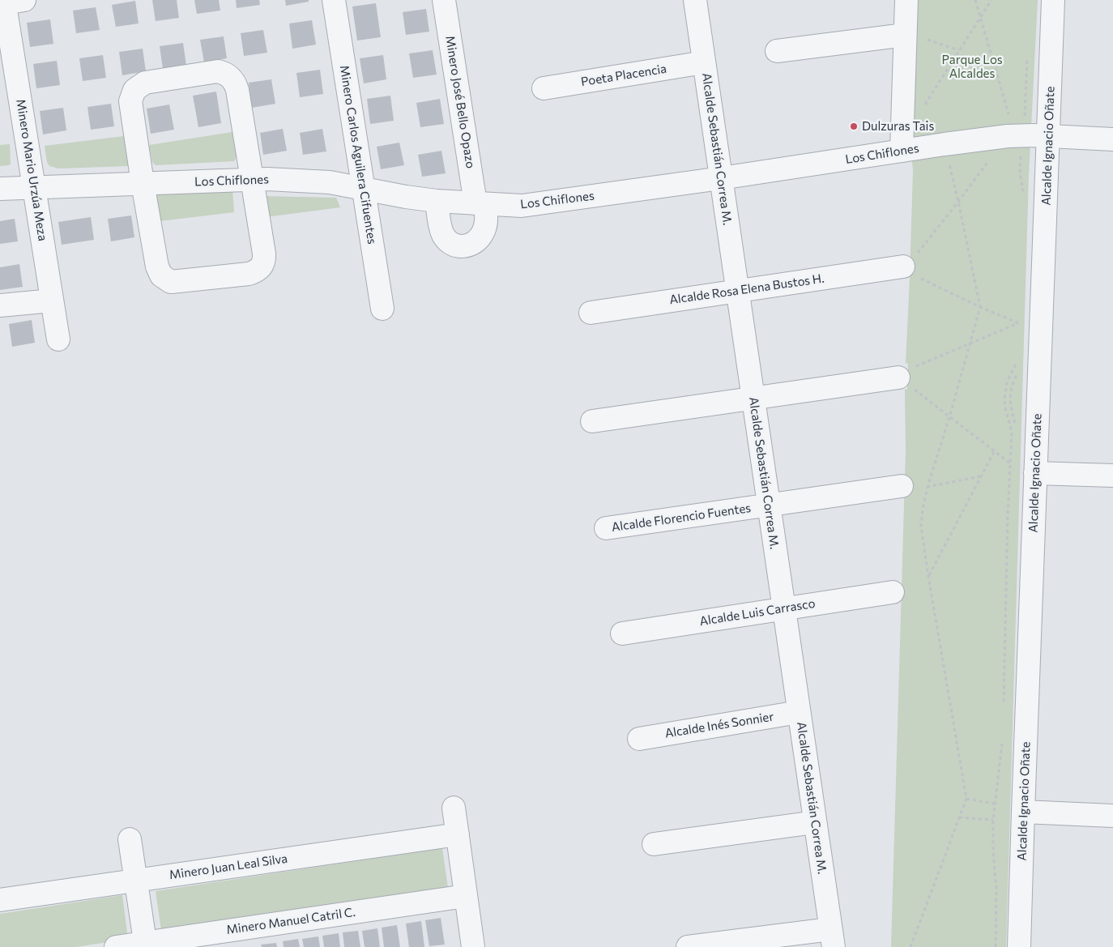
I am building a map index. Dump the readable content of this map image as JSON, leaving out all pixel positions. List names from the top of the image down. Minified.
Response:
{"streets":{"street":["Poeta Placencia","Minero José Bello Opazo","Alcalde Ignacio Oñate","Alcalde Sebastián Correa M.","Los Chiflones","Minero Carlos Aguilera Cifuentes","Minero Mario Urzúa Meza","Alcalde Rosa Elena Bustos H.","Alcalde Florencio Fuentes","Alcalde Luis Carrasco","Alcalde Inés Sonnier","Minero Juan Leal Silva","Minero Manuel Catril C."]},"crossings":[["Poeta Placencia","Alcalde Sebastián Correa M."],["Minero José Bello Opazo","Los Chiflones"],["Alcalde Ignacio Oñate","Los Chiflones"],["Alcalde Sebastián Correa M.","Los Chiflones"],["Alcalde Sebastián Correa M.","Alcalde Rosa Elena Bustos H."],["Alcalde Sebastián Correa M.","Alcalde Florencio Fuentes"],["Alcalde Sebastián Correa M.","Alcalde Luis Carrasco"],["Alcalde Sebastián Correa M.","Alcalde Inés Sonnier"],["Los Chiflones","Minero Carlos Aguilera Cifuentes"],["Los Chiflones","Minero Mario Urzúa Meza"]],"parks":["Parque Los Alcaldes"],"places":["Dulzuras Tais"]}
